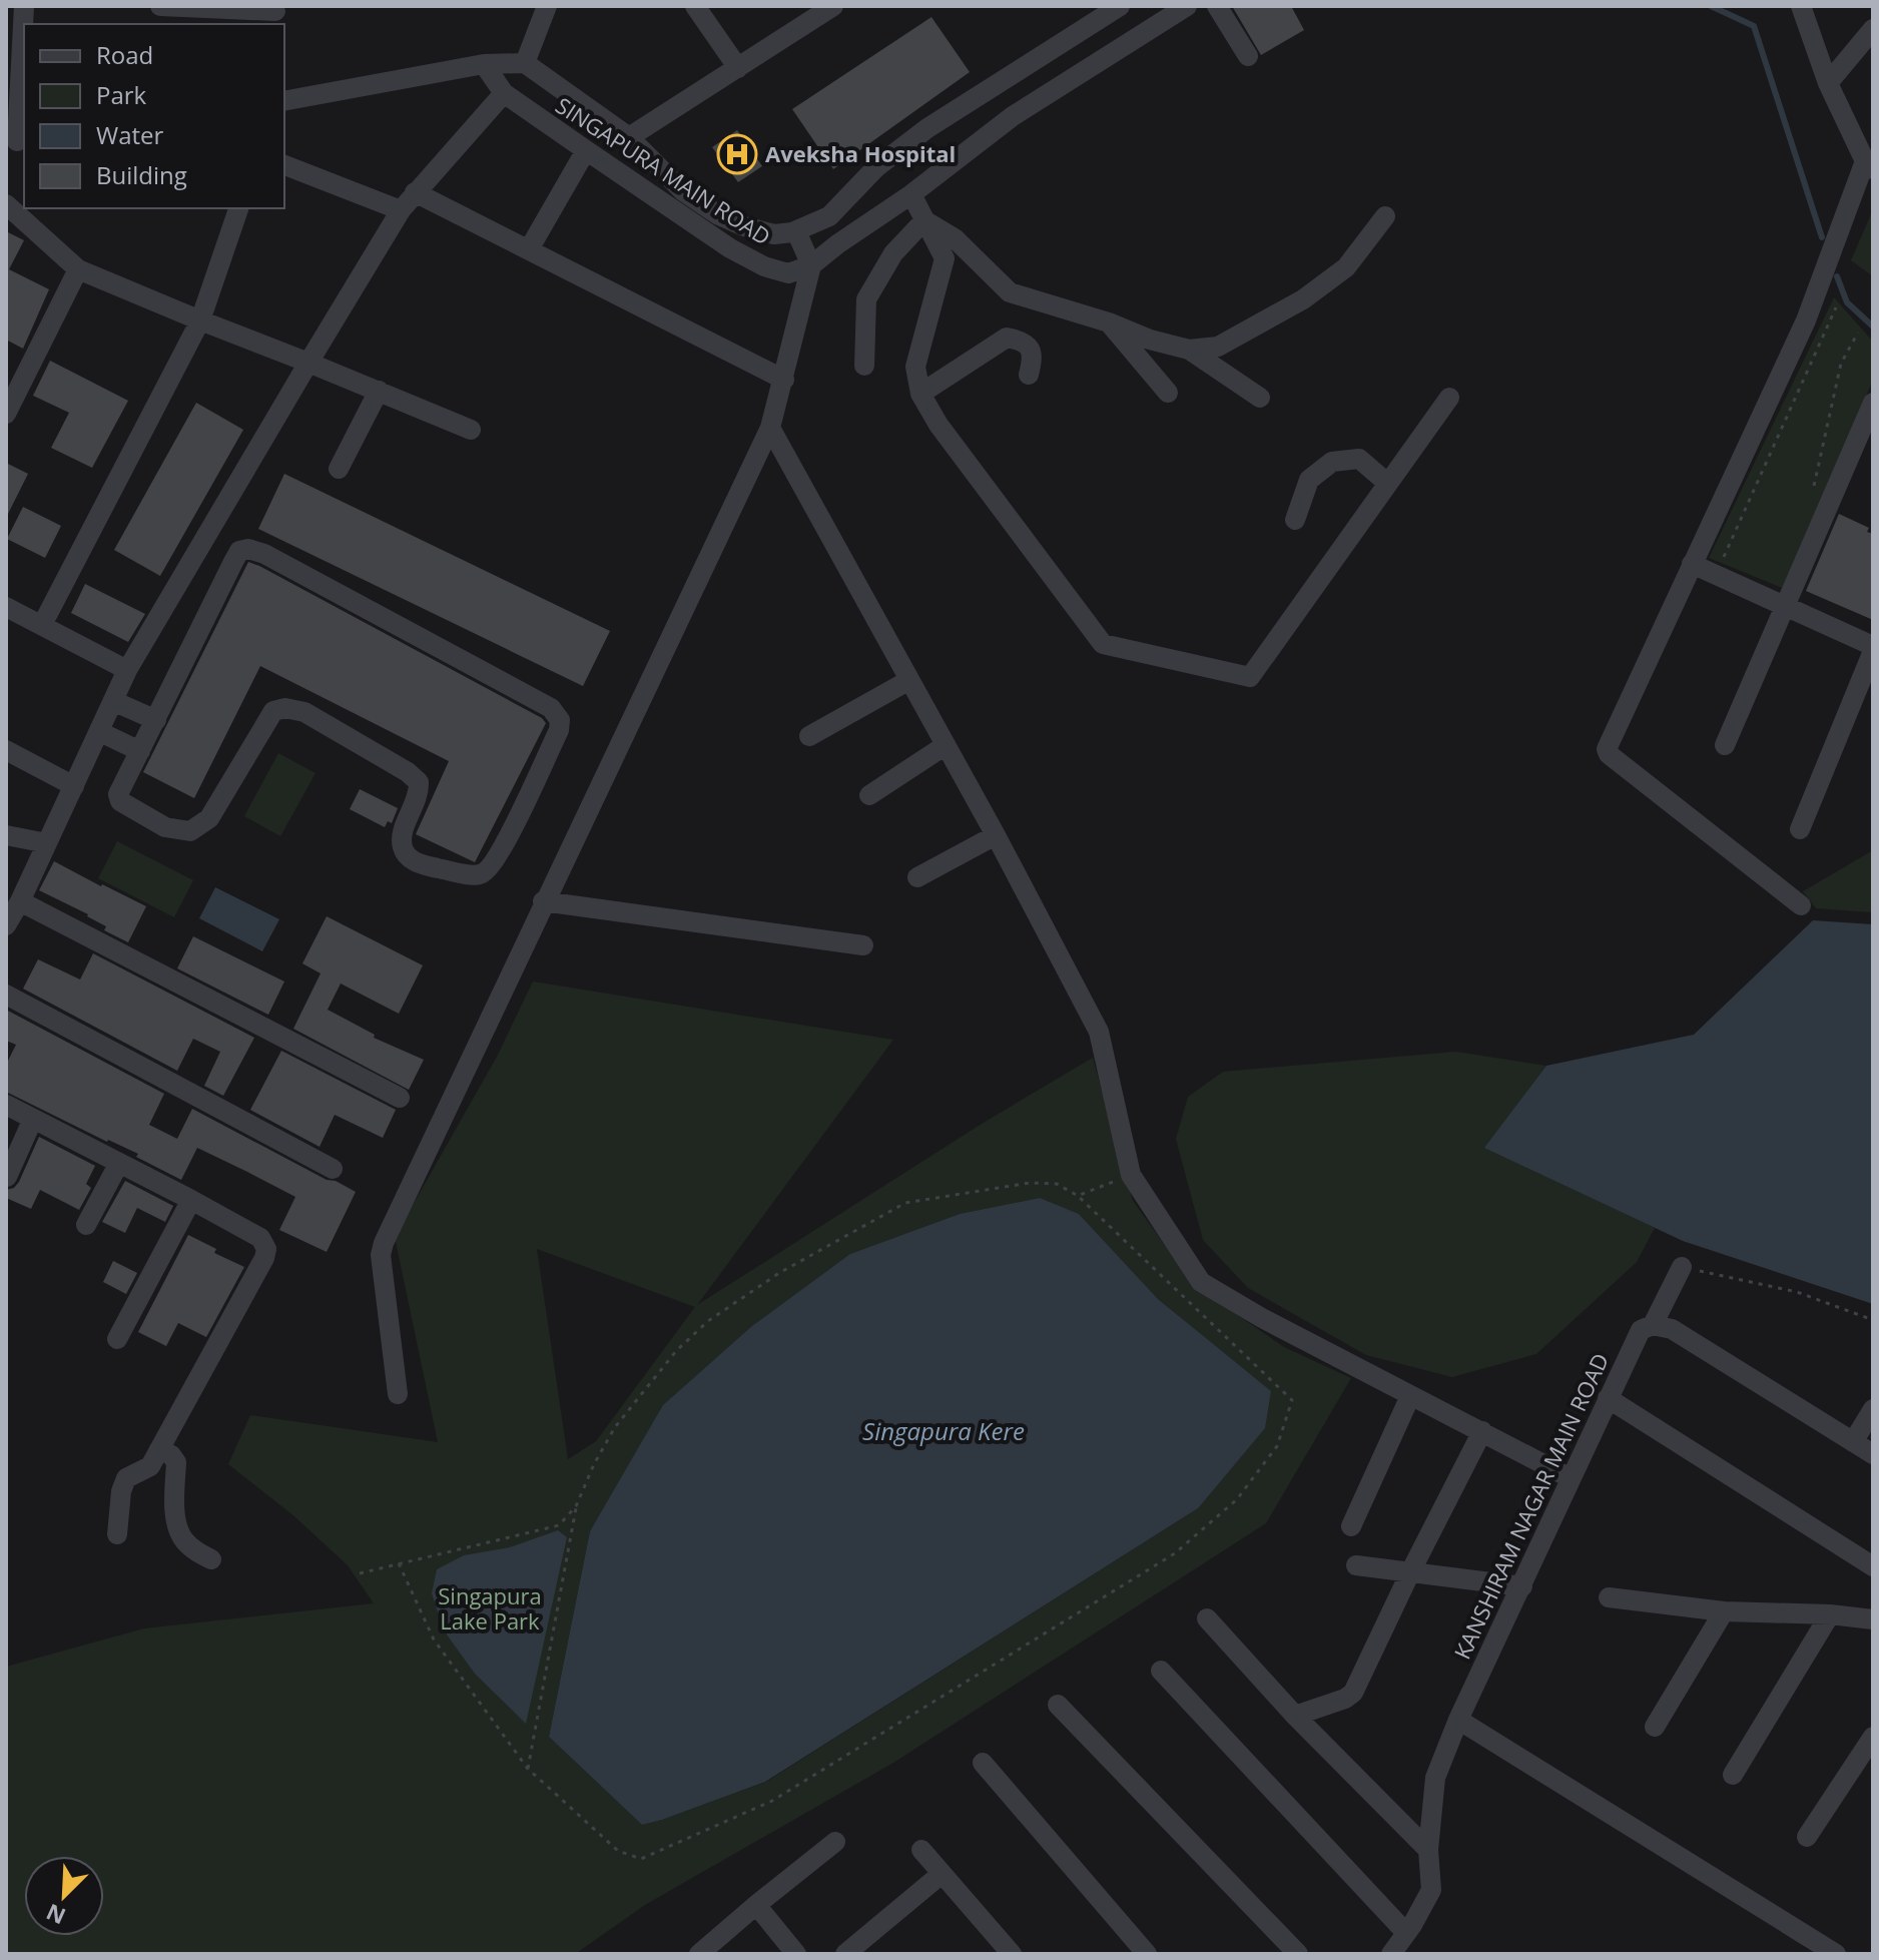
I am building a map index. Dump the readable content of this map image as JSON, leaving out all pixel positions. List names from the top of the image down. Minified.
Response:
{"streets":{"street":["SINGAPURA MAIN ROAD","KANSHIRAM NAGAR MAIN ROAD"]},"water":["Singapura Kere"],"parks":["Singapura Lake Park"],"places":{"hospital":["Aveksha Hospital"]},"legend":["Road","Park","Water","Building"],"north":"bottom left"}
